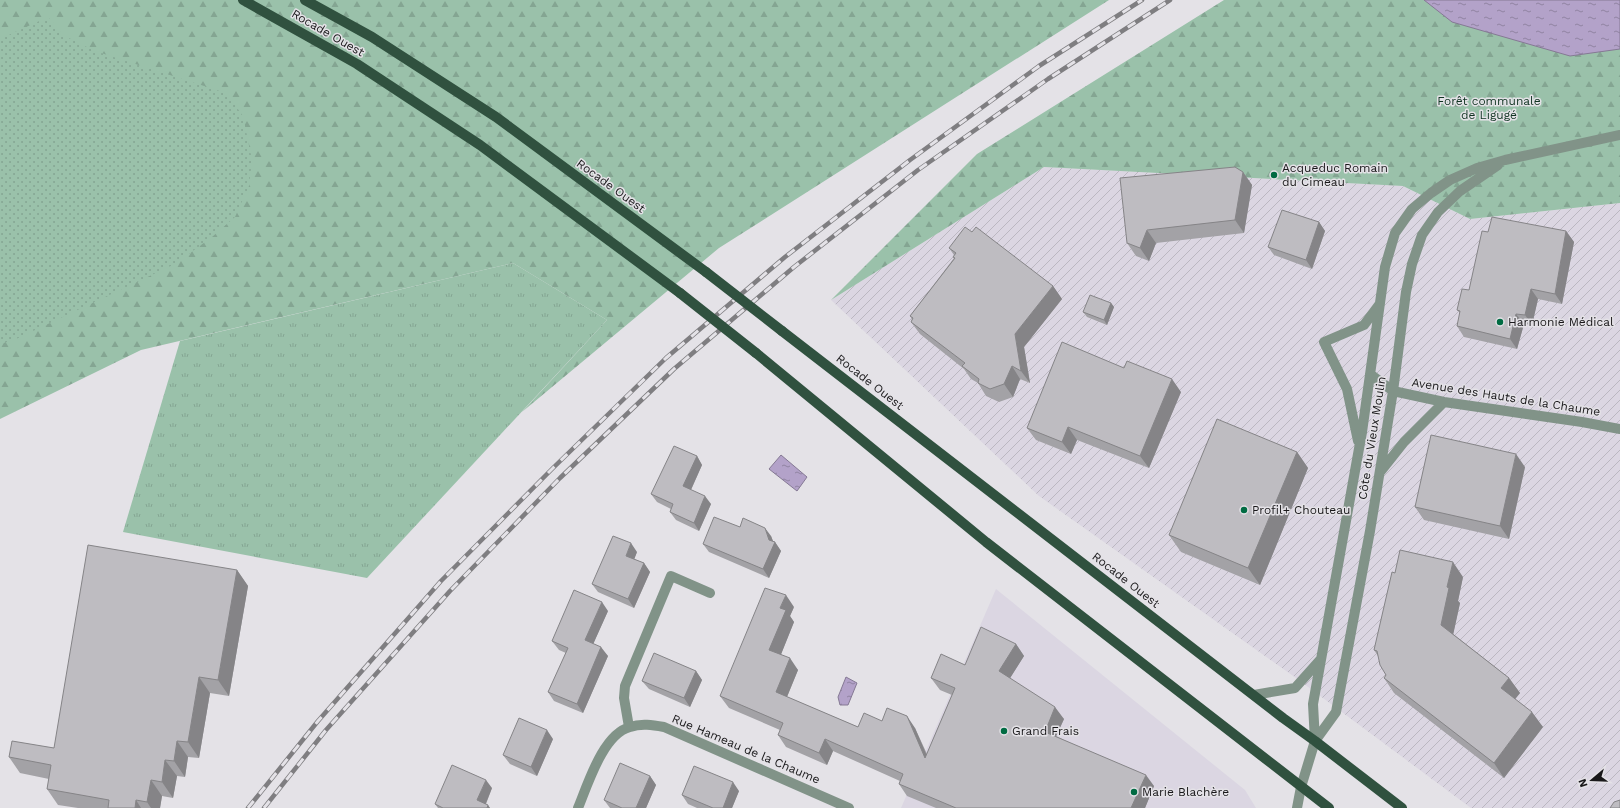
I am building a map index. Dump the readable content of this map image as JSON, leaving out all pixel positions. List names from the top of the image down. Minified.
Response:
{"streets":{"main road":["Rocade Ouest"],"street":["Avenue des Hauts de la Chaume","Côte du Vieux Moulin","Rue Hameau de la Chaume"]},"crossings":[["Rocade Ouest","Côte du Vieux Moulin"],["Avenue des Hauts de la Chaume","Côte du Vieux Moulin"]],"parks":["Forêt communale de Ligugé"],"places":["Acqueduc Romain du Cimeau","Harmonie Médical","Profil+ Chouteau","Grand Frais","Marie Blachère"],"north":"left"}
